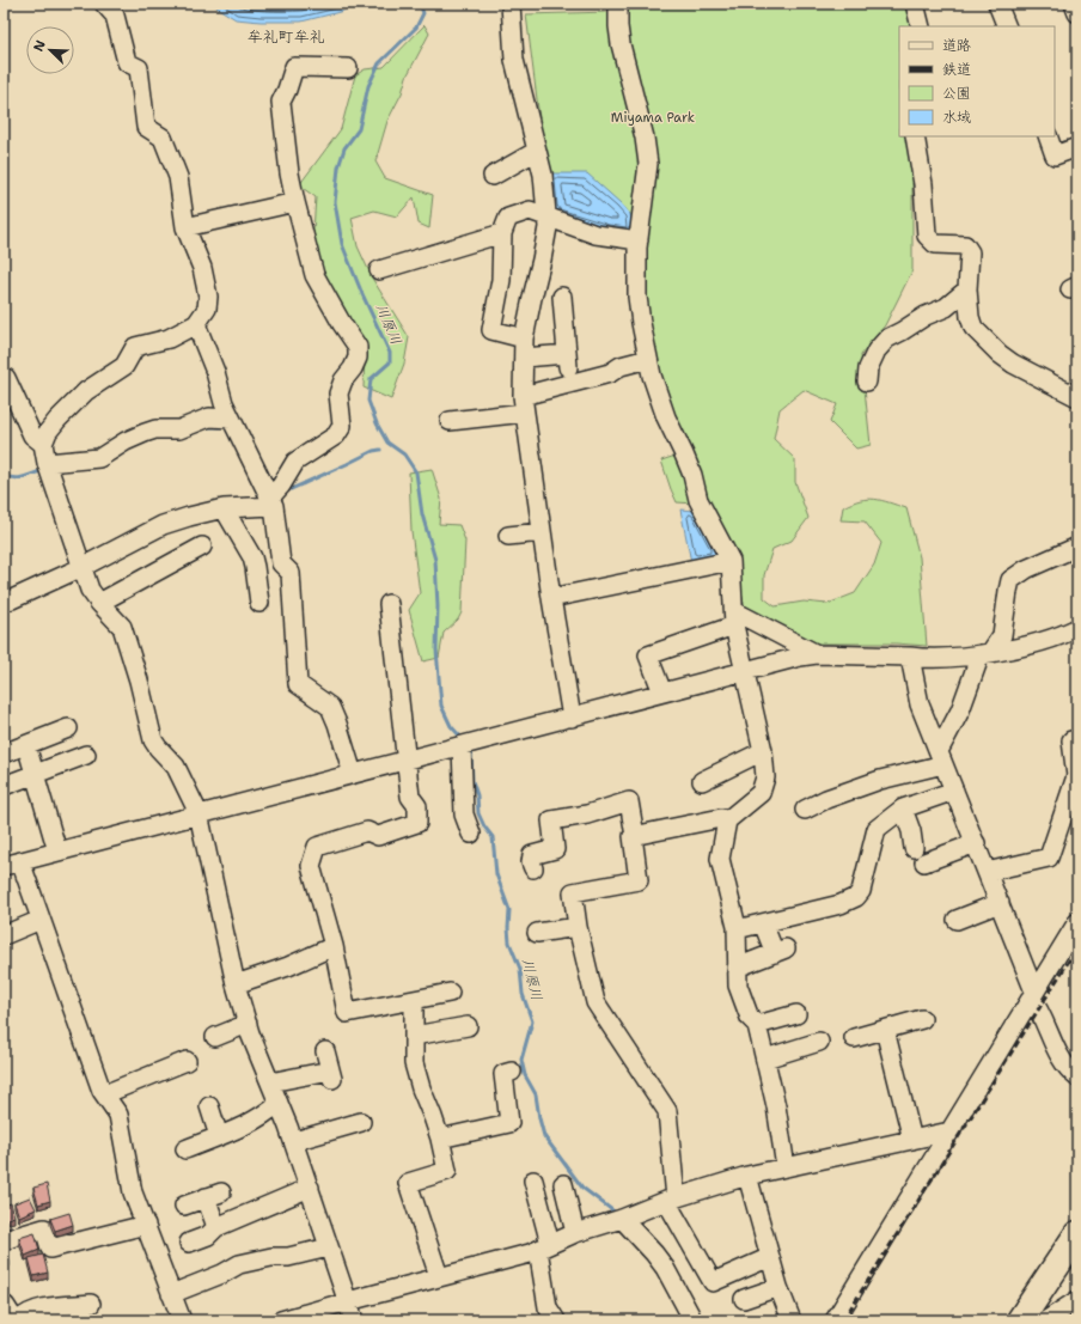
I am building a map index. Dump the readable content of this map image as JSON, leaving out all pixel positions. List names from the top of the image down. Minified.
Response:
{"districts":["牟礼町牟礼"],"water":["川原川"],"parks":["Miyama Park"],"legend":["道路","鉄道","公園","水域"],"north":"top left"}
